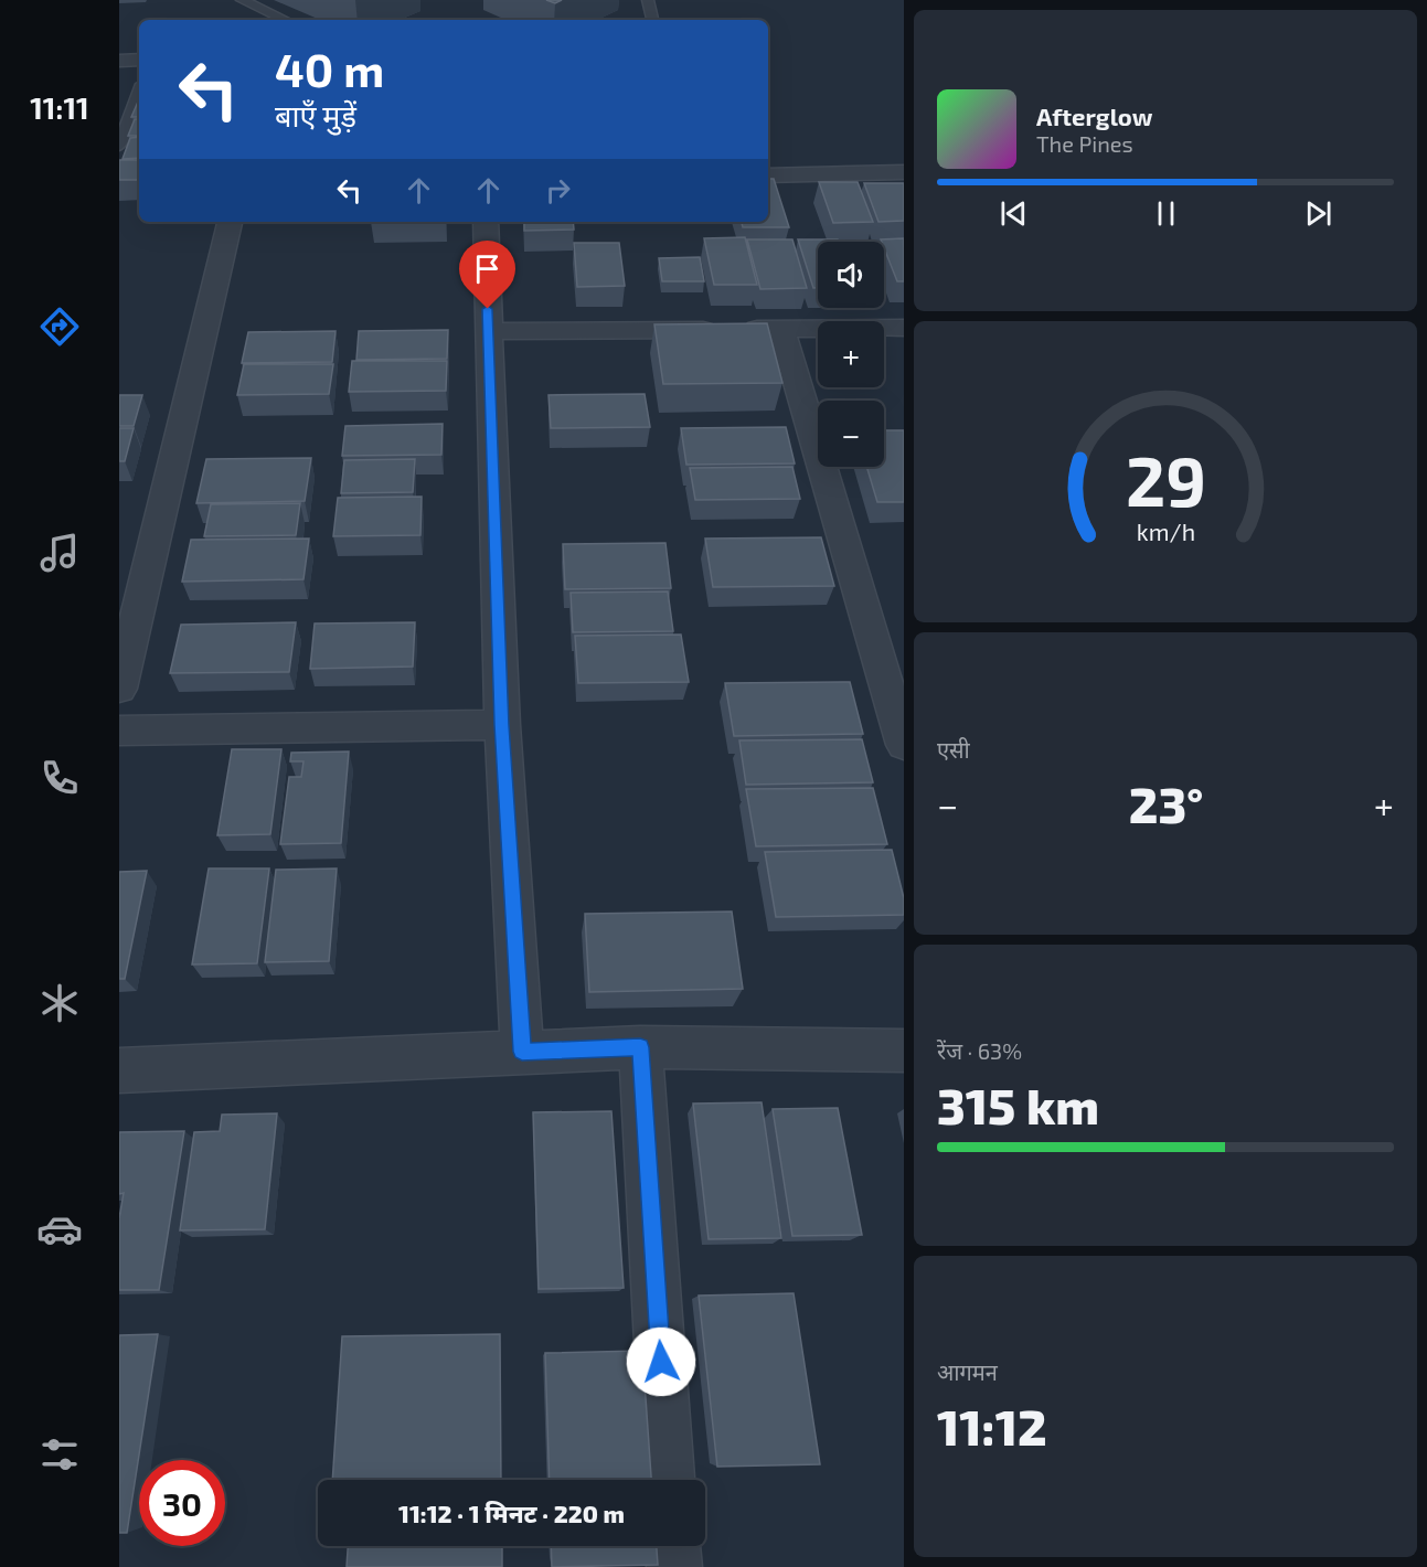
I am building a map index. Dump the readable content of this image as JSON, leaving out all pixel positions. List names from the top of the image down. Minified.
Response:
{"page":{"tabs":"11:11","turn":["40 m","बाएँ मुड़ें"],"song":["Afterglow","The Pines"],"map_buttons":["+","−"],"tile":["एसी",["रेंज · 63%","315 km"],["आगमन","11:12"]],"heat":["−","23°","+"],"limit":"30","trip":"11:12 · 1 मिनट · 220 m","gauge":["29","km/h"]}}
